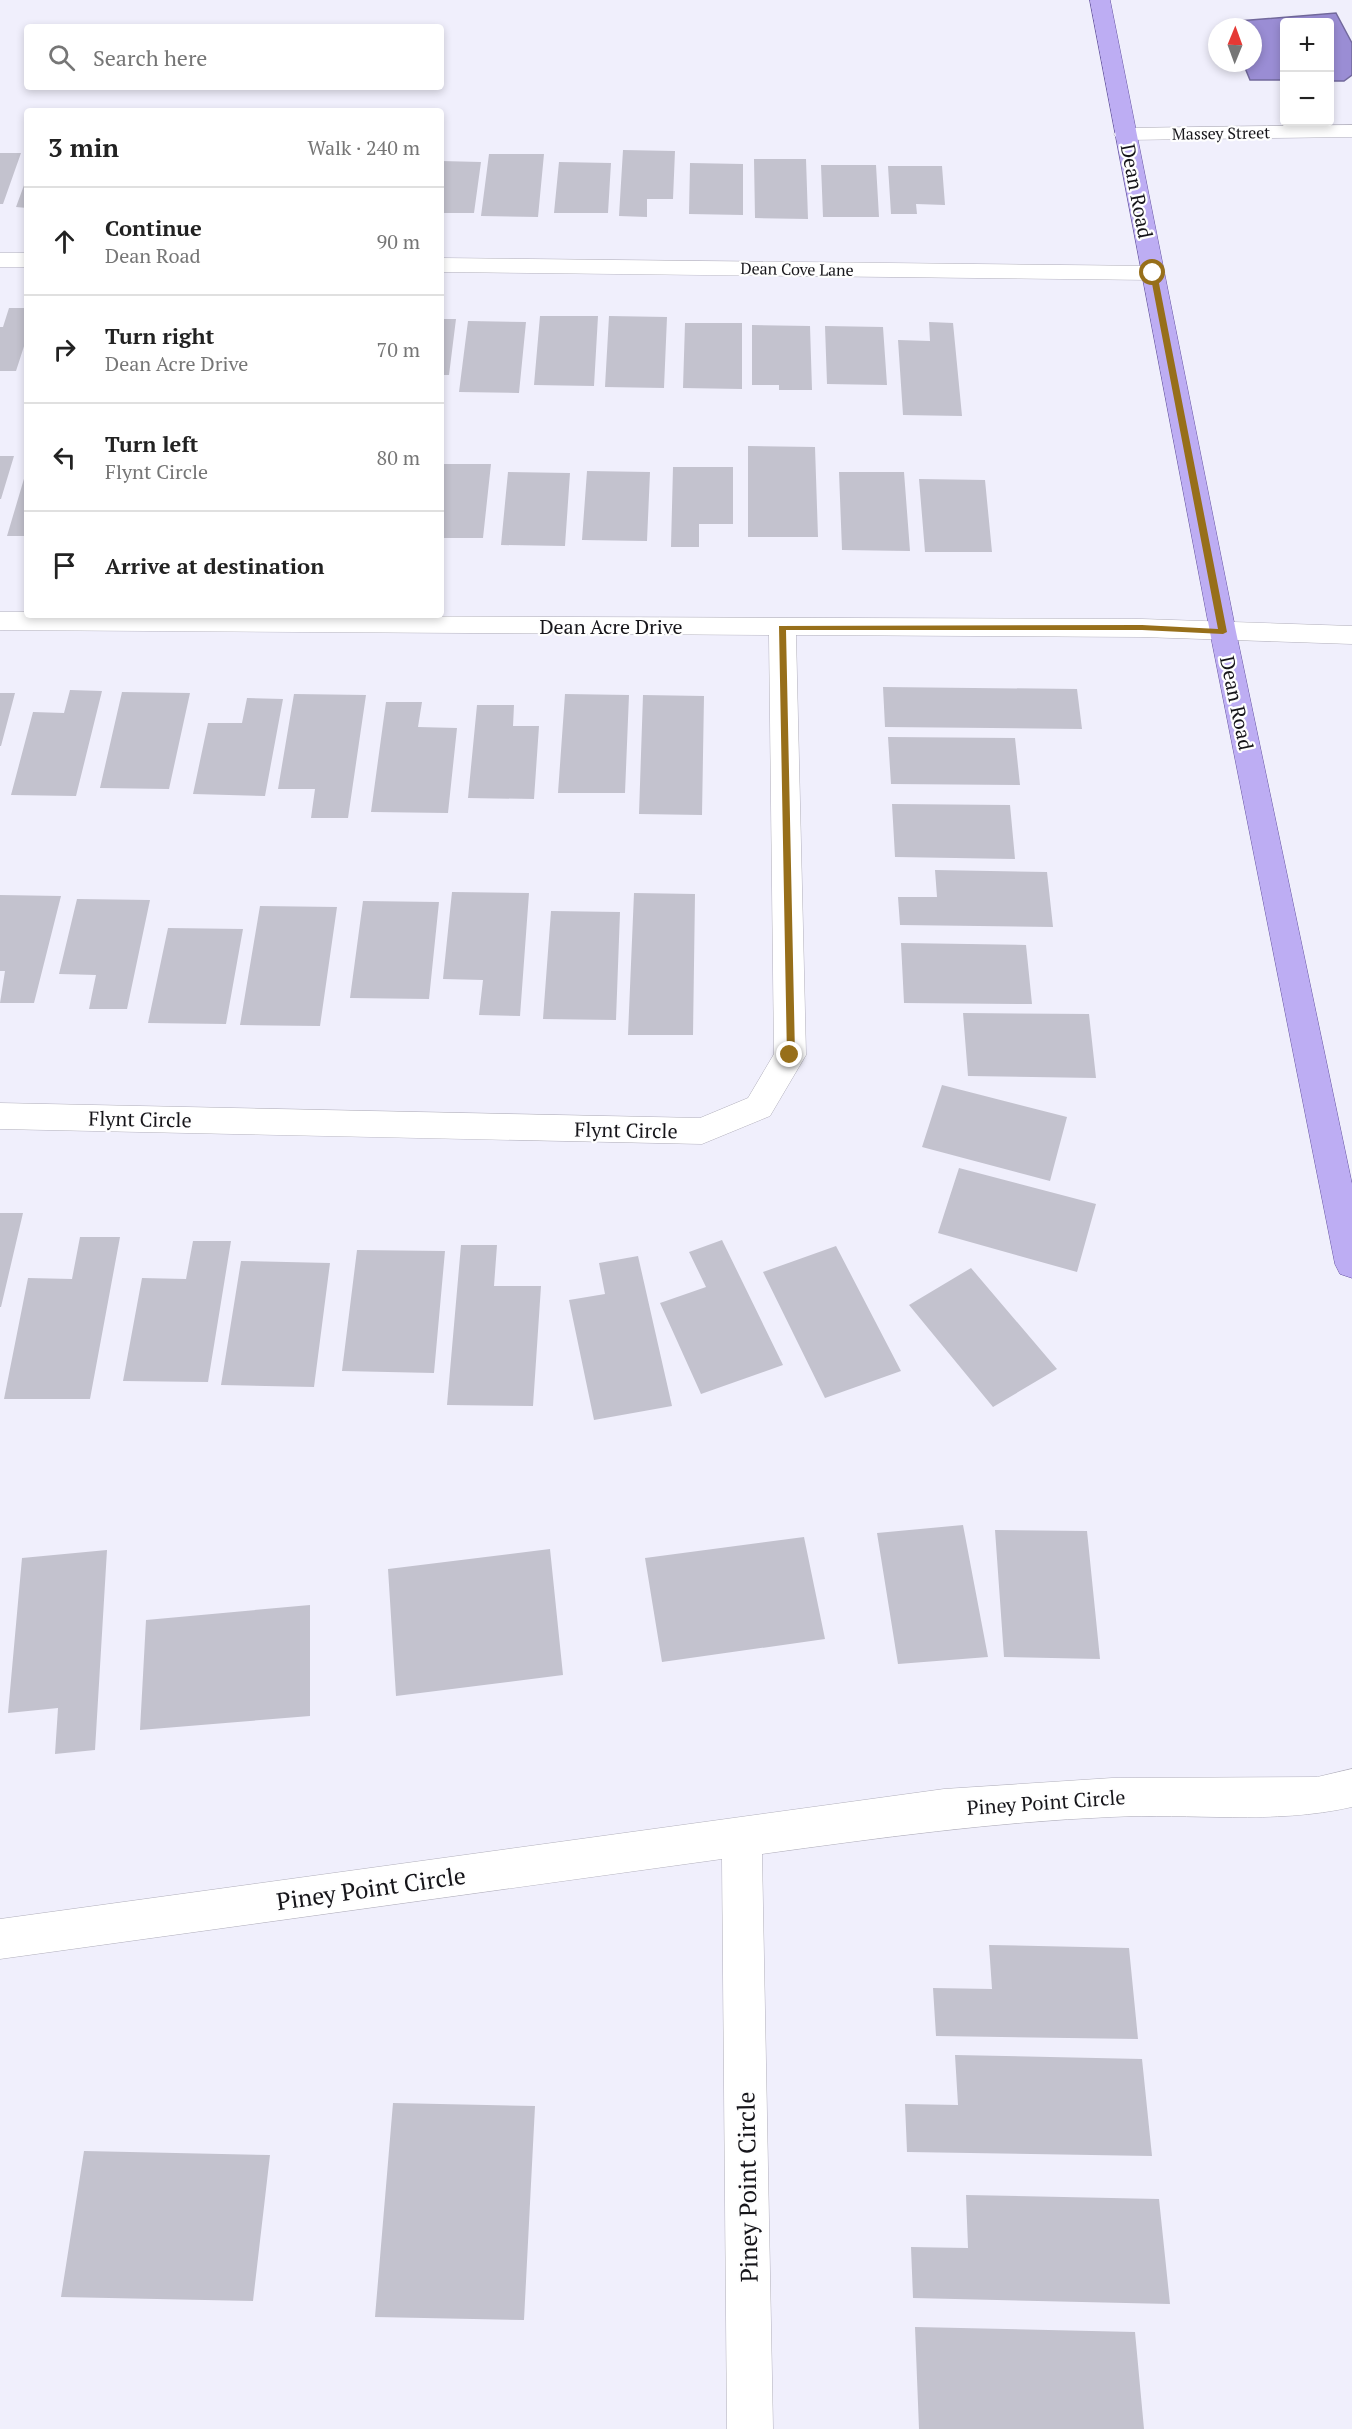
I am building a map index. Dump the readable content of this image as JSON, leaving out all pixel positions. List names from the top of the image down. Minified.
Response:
{"streets":{"main road":["Dean Road"],"street":["Massey Street","Dean Cove Lane","Dean Acre Drive","Flynt Circle","Piney Point Circle"]},"crossings":[["Massey Street","Dean Road"],["Dean Road","Dean Cove Lane"],["Dean Road","Dean Acre Drive"],["Dean Acre Drive","Flynt Circle"]],"north":"top","page":{"map_buttons":["+","−"],"search":"Search here","heading":["3 min","Walk · 240 m"],"list":[["Continue","Dean Road","90 m"],["Turn right","Dean Acre Drive","70 m"],["Turn left","Flynt Circle","80 m"],"Arrive at destination"]}}
